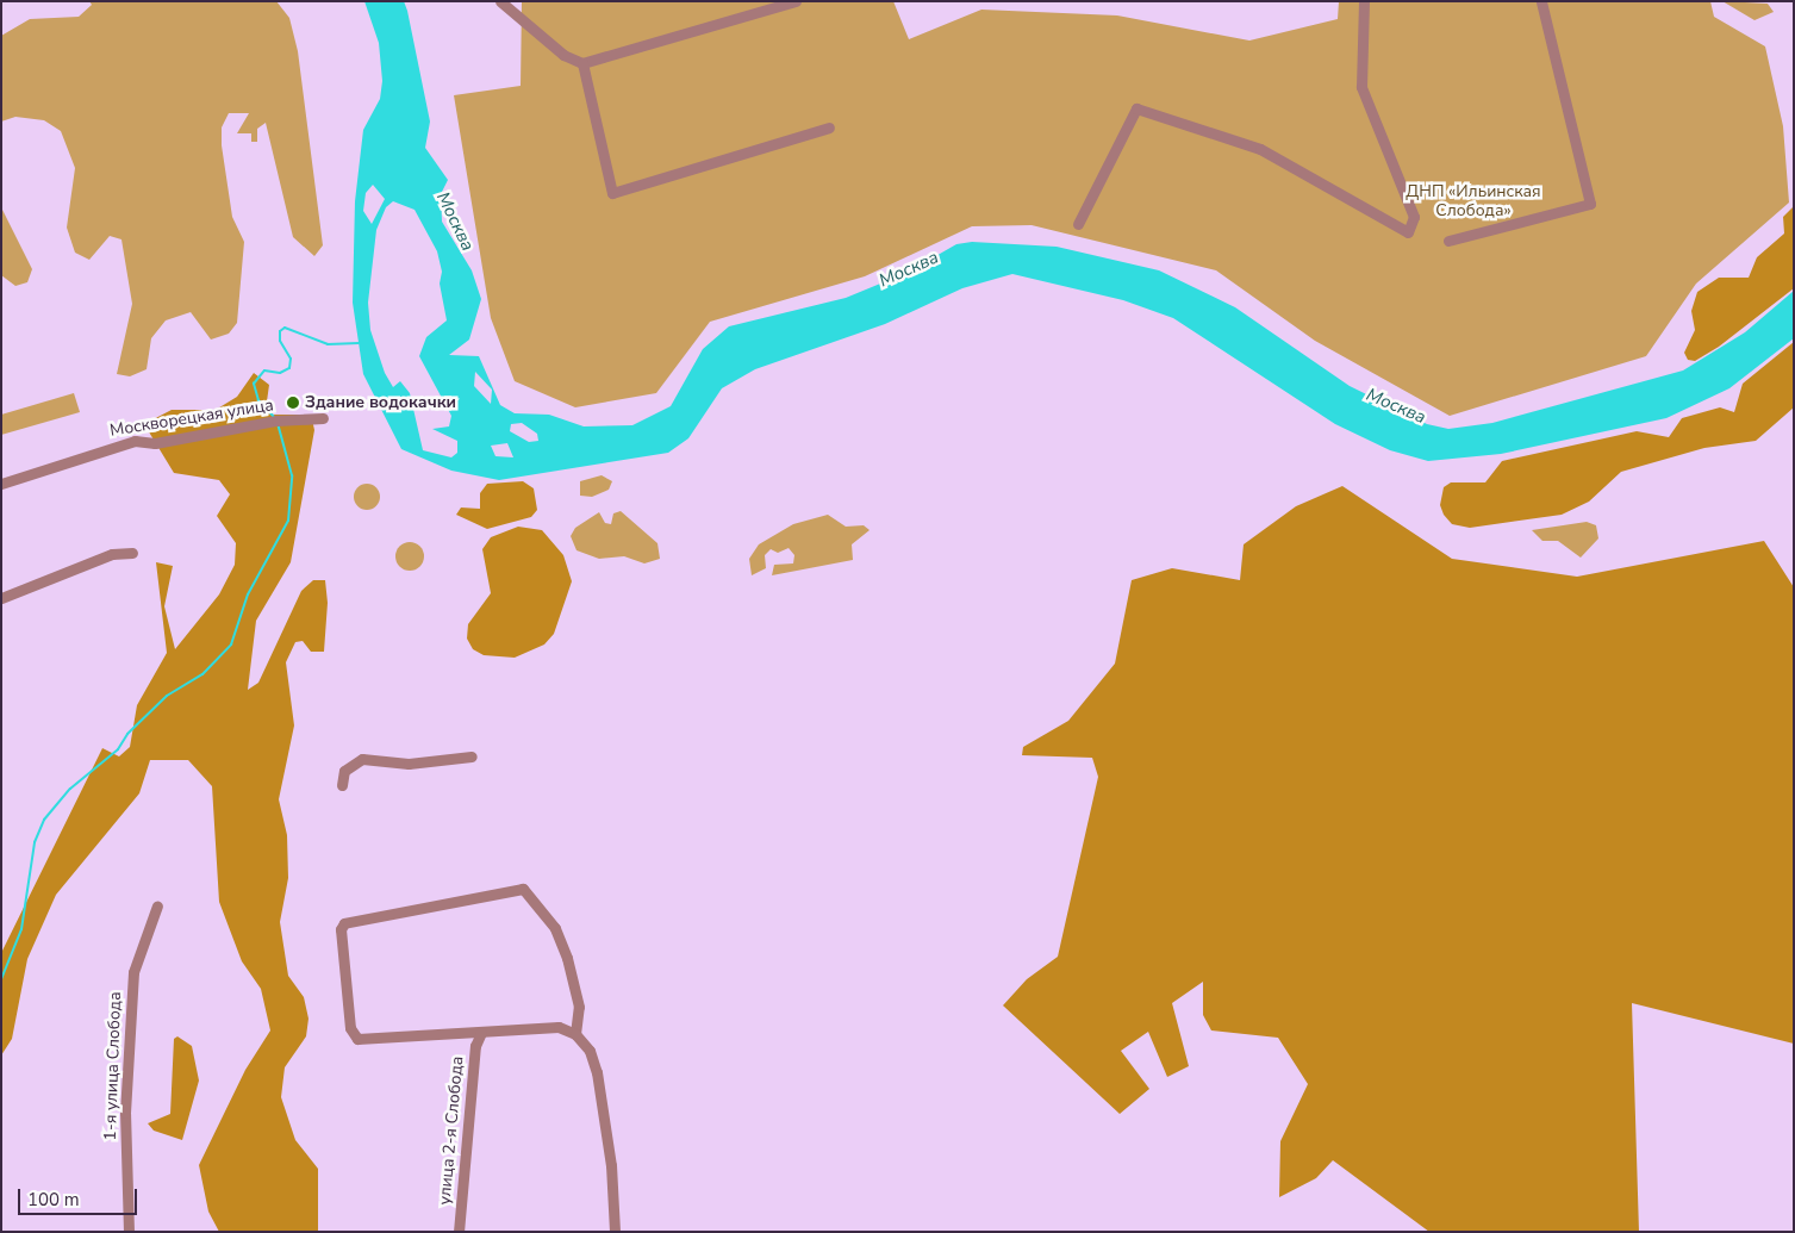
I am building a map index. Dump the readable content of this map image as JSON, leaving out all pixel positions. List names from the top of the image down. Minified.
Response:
{"streets":{"street":["Москворецкая улица","1-я улица Слобода","улица 2-я Слобода"]},"water":["Москва"],"parks":["ДНП «Ильинская Слобода»"],"places":["Здание водокачки"],"scale_bar":"100 m"}
